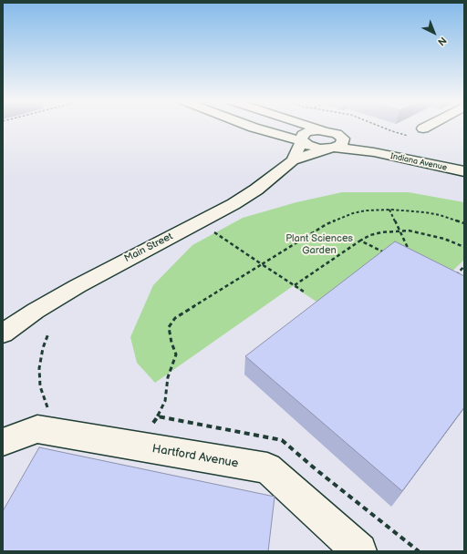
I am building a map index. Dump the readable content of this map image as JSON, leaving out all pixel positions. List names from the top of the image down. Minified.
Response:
{"streets":{"street":["Indiana Avenue","Main Street","Hartford Avenue"]},"crossings":[["Indiana Avenue","Main Street"]],"parks":["Plant Sciences Garden"],"north":"bottom right"}
